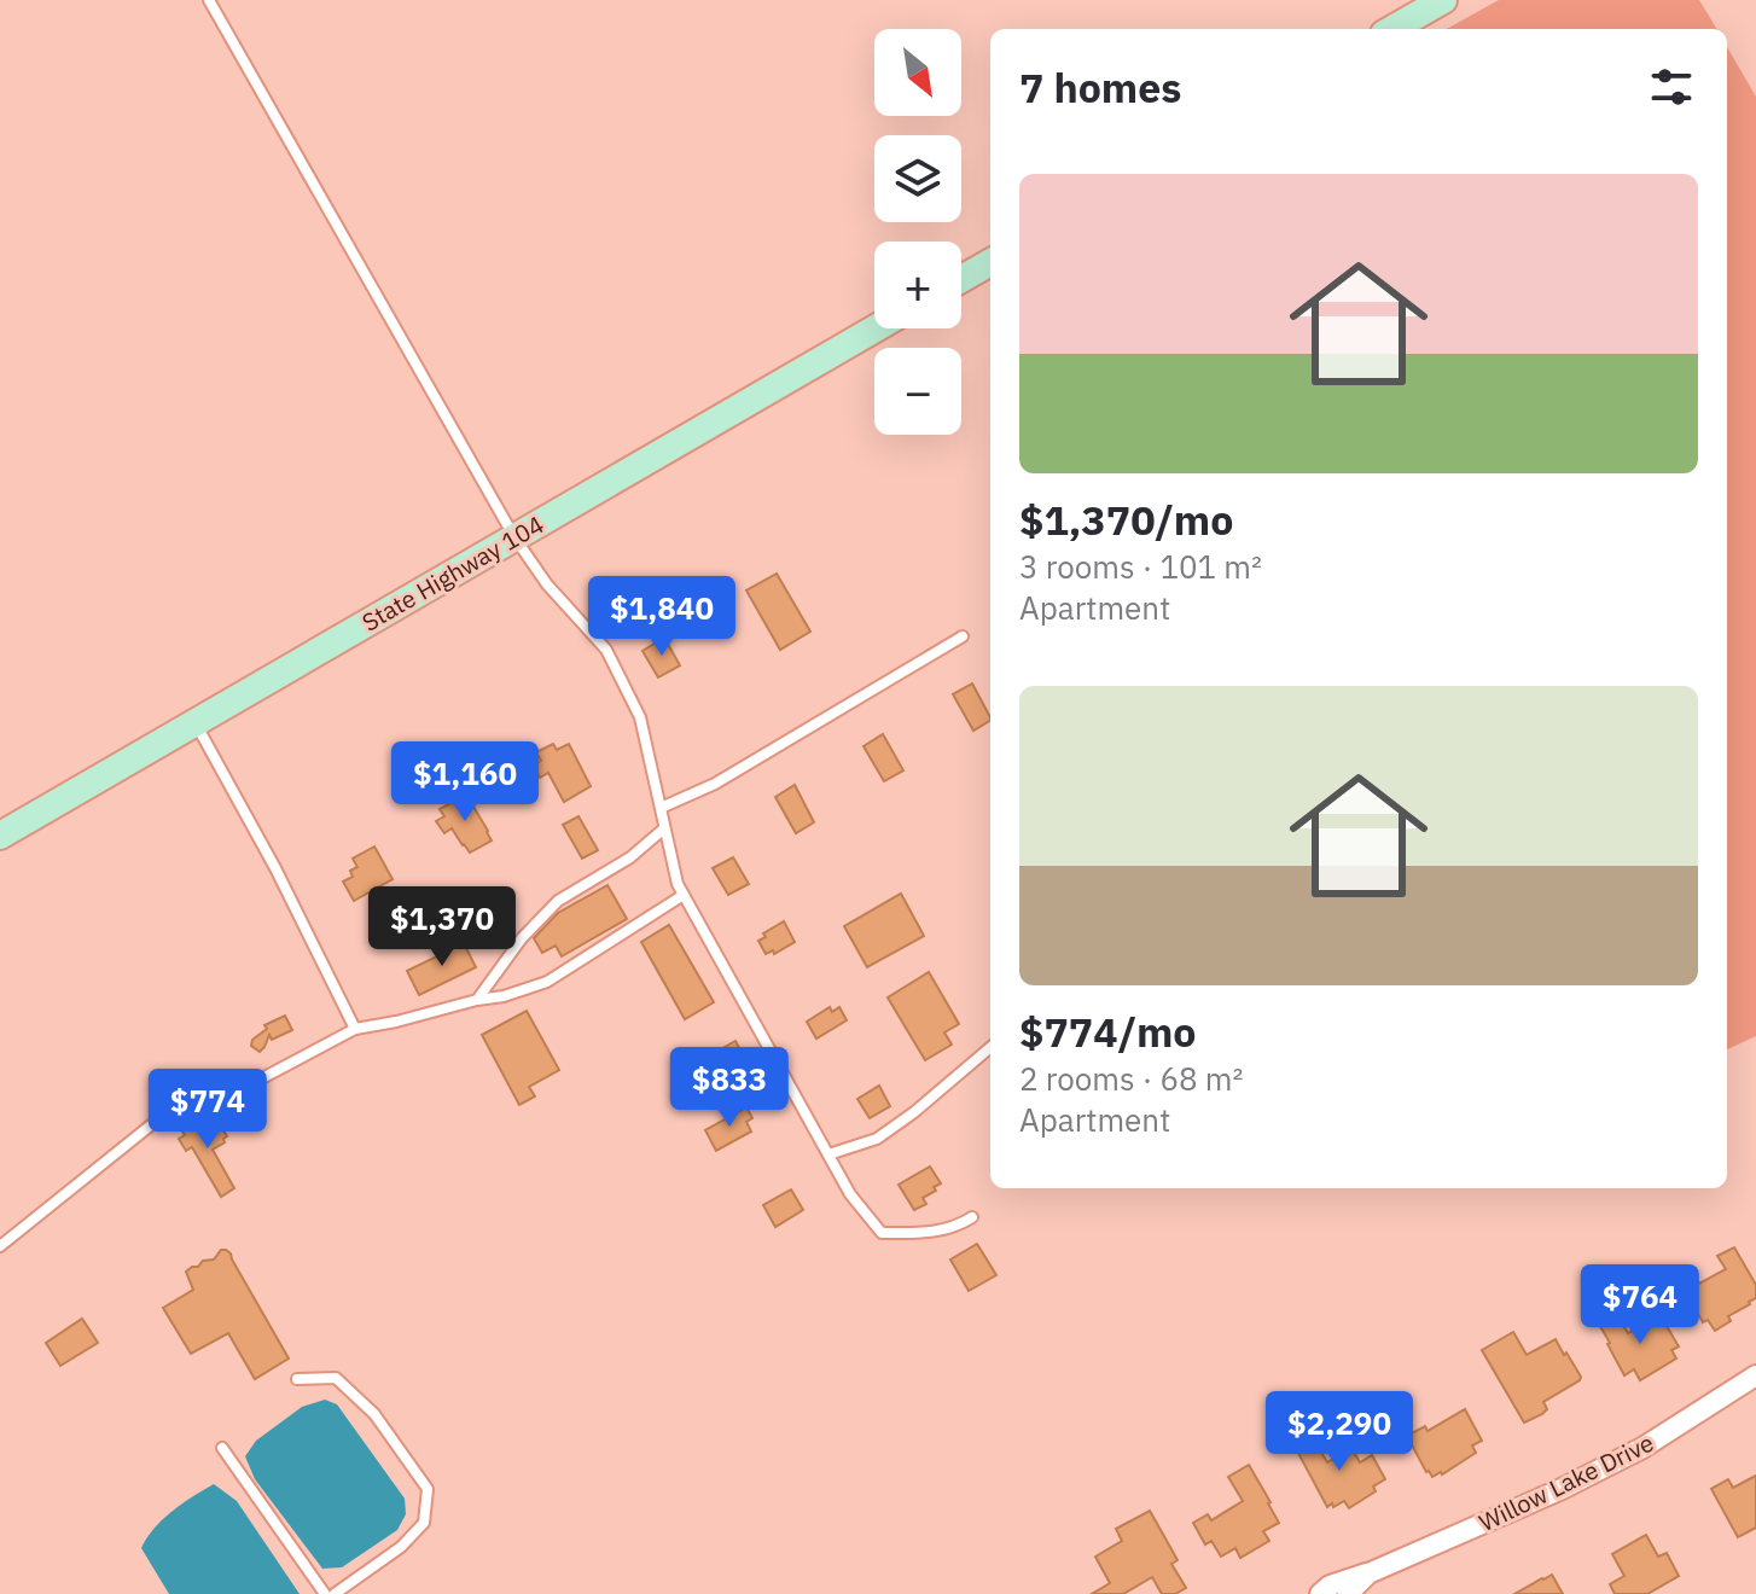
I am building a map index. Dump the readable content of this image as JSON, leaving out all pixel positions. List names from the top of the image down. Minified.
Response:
{"streets":{"main road":["State Highway 104"],"street":["Willow Lake Drive"]},"north":"bottom right","page":{"map_buttons":["+","−"],"heading":"7 homes","list":[{"name":"$1,370/mo","note":"3 rooms · 101 m² · Apartment"},{"name":"$774/mo","note":"2 rooms · 68 m² · Apartment"}],"price":["$1,840","$1,160","$1,370","$833","$774","$764","$2,290"]}}
